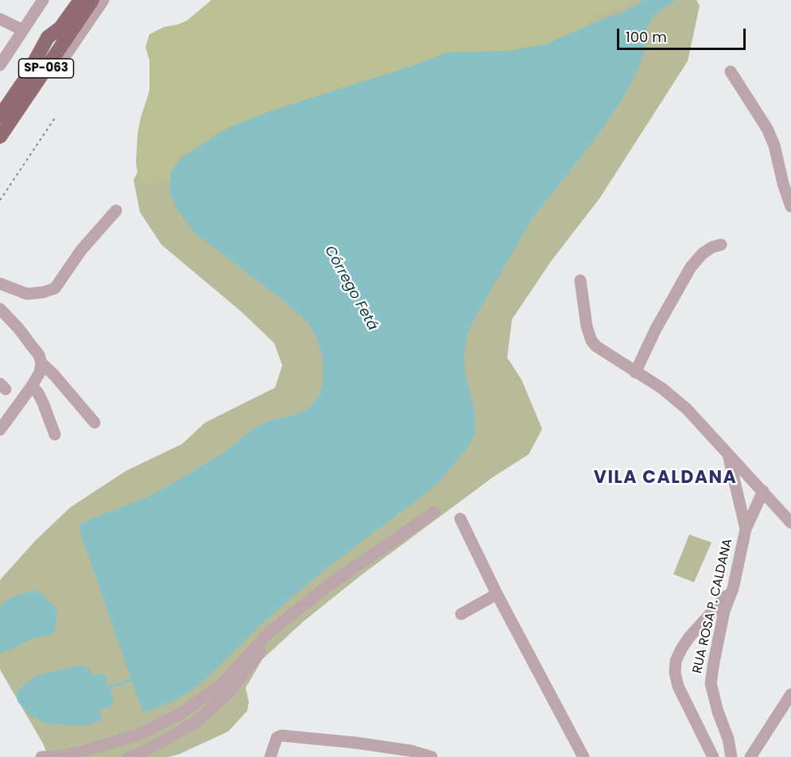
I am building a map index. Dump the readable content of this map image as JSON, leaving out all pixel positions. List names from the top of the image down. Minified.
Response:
{"streets":{"main road":["SP-063"],"street":["RUA ROSA P. CALDANA"]},"districts":["VILA CALDANA"],"water":["Córrego Fetá"],"scale_bar":"100 m"}
